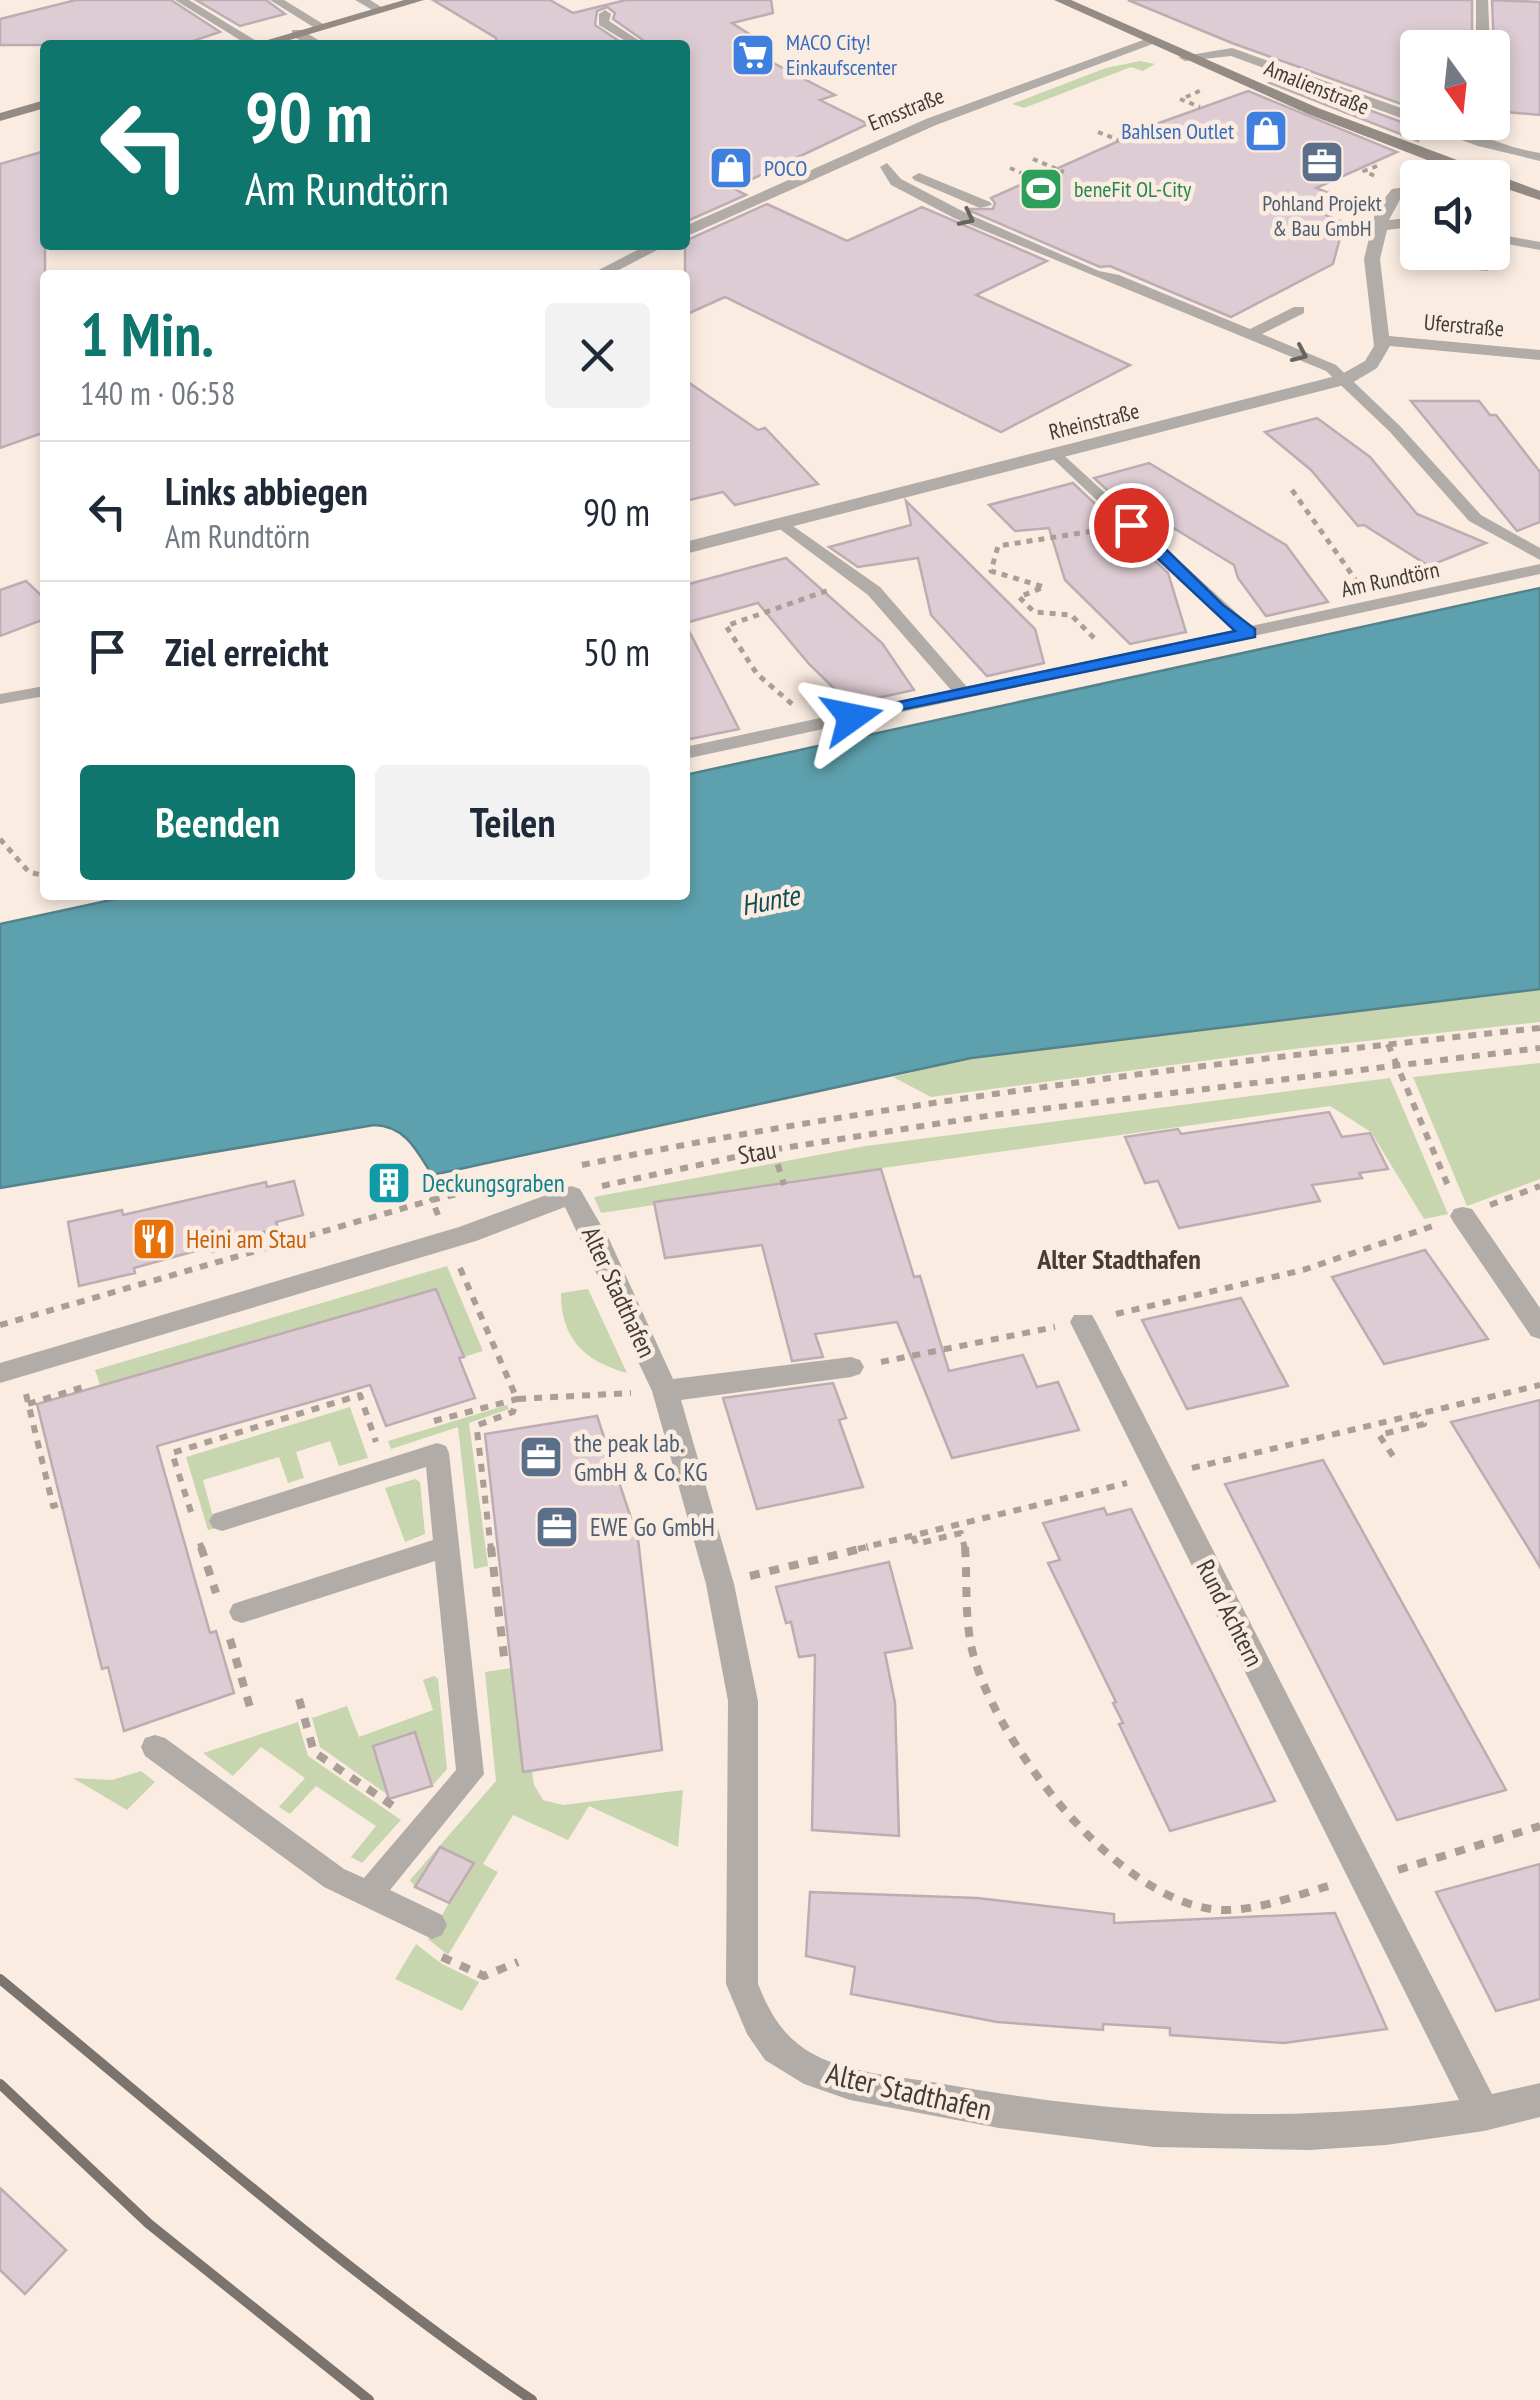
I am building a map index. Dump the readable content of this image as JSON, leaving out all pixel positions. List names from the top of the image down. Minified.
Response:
{"streets":{"street":["Amalienstraße","Emsstraße","Uferstraße","Rheinstraße","Alter Stadthafen","Rund Achtern"],"lane":["Am Rundtörn"],"path":["Stau"]},"crossings":[["Amalienstraße","Emsstraße"],["Uferstraße","Rheinstraße"],["Stau","Alter Stadthafen"],["Alter Stadthafen","Rund Achtern"]],"districts":["Alter Stadthafen"],"water":["Hunte"],"places":{"supermarket":["MACO City! Einkaufscenter"],"shop":["Bahlsen Outlet","POCO"],"office":["Pohland Projekt & Bau GmbH","the peak lab. GmbH & Co. KG","EWE Go GmbH"],"sports":["beneFit OL-City"],"building":["Deckungsgraben"],"restaurant":["Heini am Stau"]},"north":"bottom","page":{"turn":["90 m","Am Rundtörn"],"heading":["1 Min.","140 m · 06:58"],"list":[{"name":"Links abbiegen","note":"Am Rundtörn","value":"90 m"},{"name":"Ziel erreicht","value":"50 m"}],"buttons":["Beenden","Teilen"]}}
